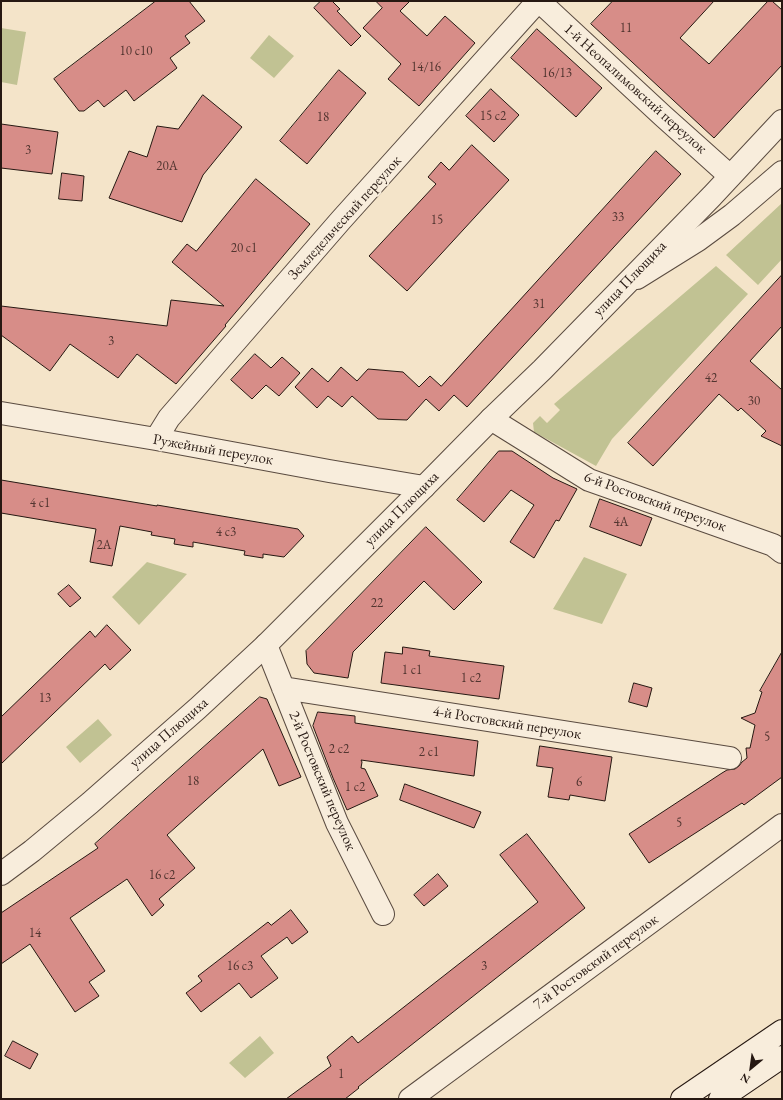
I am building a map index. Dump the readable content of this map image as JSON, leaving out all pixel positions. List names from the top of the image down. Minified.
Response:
{"streets":{"street":["1-й Неопалимовский переулок","Земледельческий переулок","улица Плющиха","Ружейный переулок","6-й Ростовский переулок","4-й Ростовский переулок","2-й Ростовский переулок","7-й Ростовский переулок"]},"crossings":[["1-й Неопалимовский переулок","Земледельческий переулок"],["1-й Неопалимовский переулок","улица Плющиха"],["Земледельческий переулок","Ружейный переулок"],["улица Плющиха","Ружейный переулок"],["улица Плющиха","6-й Ростовский переулок"],["улица Плющиха","2-й Ростовский переулок"],["4-й Ростовский переулок","2-й Ростовский переулок"]],"house_numbers":["11","10 с10","14/16","16/13","15 с2","18","3","20А","33","15","20 с1","31","3","42","30","4 с1","4А","4 с3","2А","22","1 с1","1 с2","13","5","2 с2","2 с1","18","6","1 с2","5","16 с2","14","16 с3","3","1"],"north":"bottom left"}
